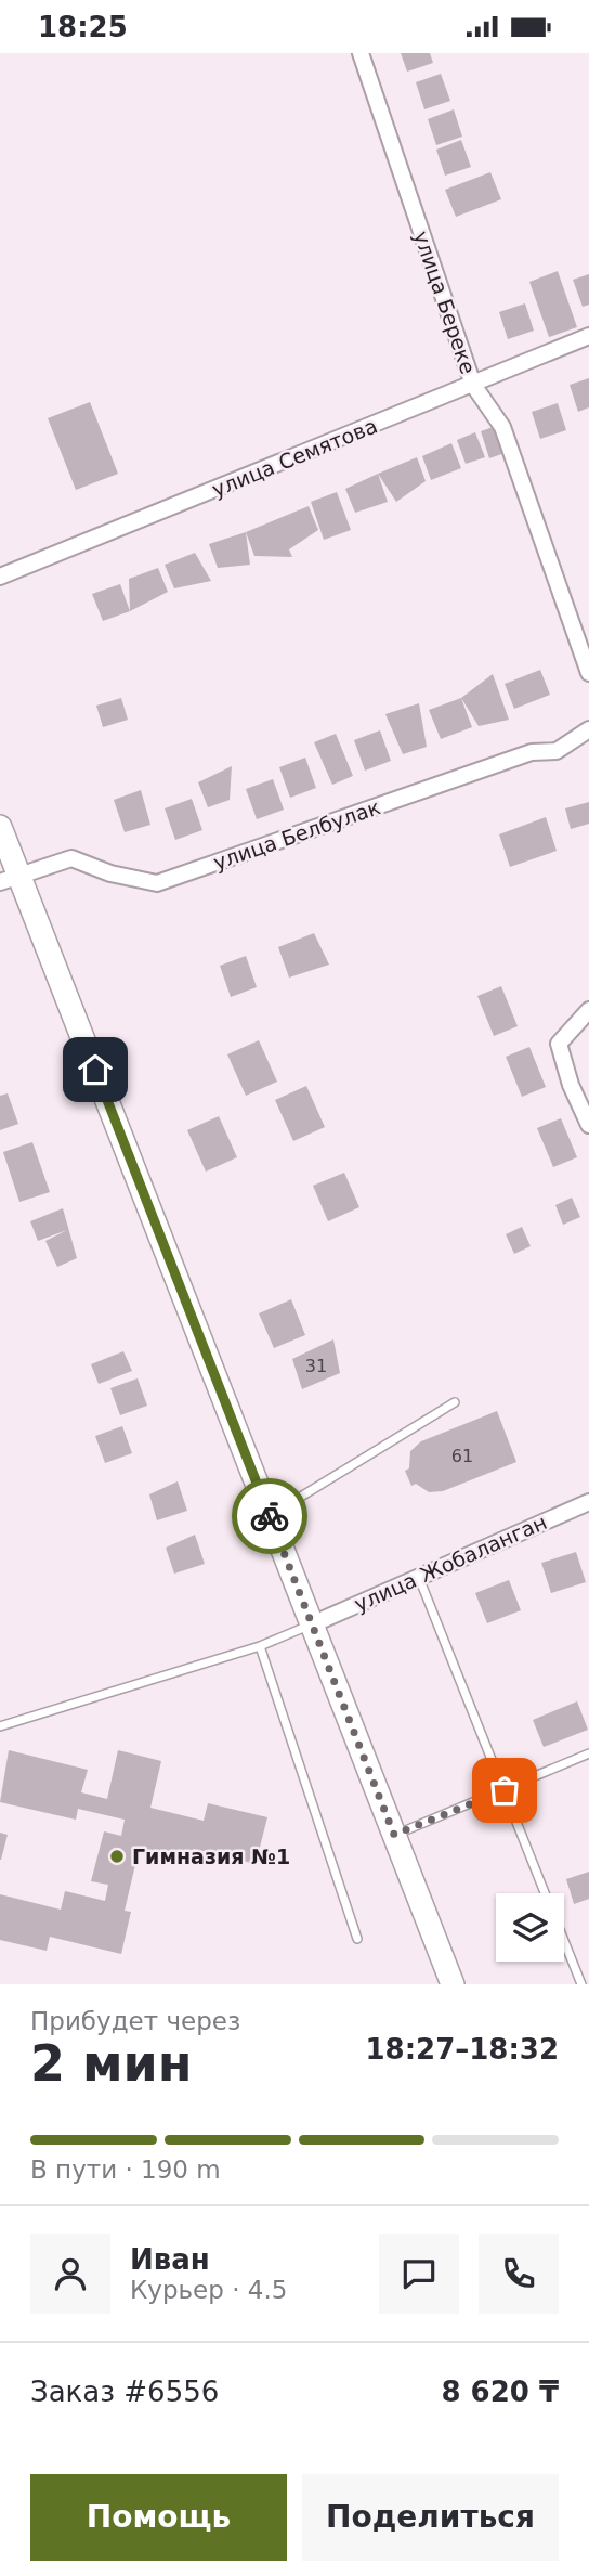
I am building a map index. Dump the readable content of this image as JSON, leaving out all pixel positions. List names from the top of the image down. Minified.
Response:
{"streets":{"street":["улица Береке","улица Семятова","улица Белбулак","улица Жобаланган"]},"crossings":[["улица Береке","улица Семятова"]],"places":["Гимназия №1"],"house_numbers":["31","61"],"page":{"status":"18:25","heading":["2 мин","Прибудет через","18:27–18:32"],"panel":["Иван","Курьер · 4.5","Заказ #6556","8 620 ₸"],"bar":"В пути · 190 m","buttons":["Помощь","Поделиться"]}}
